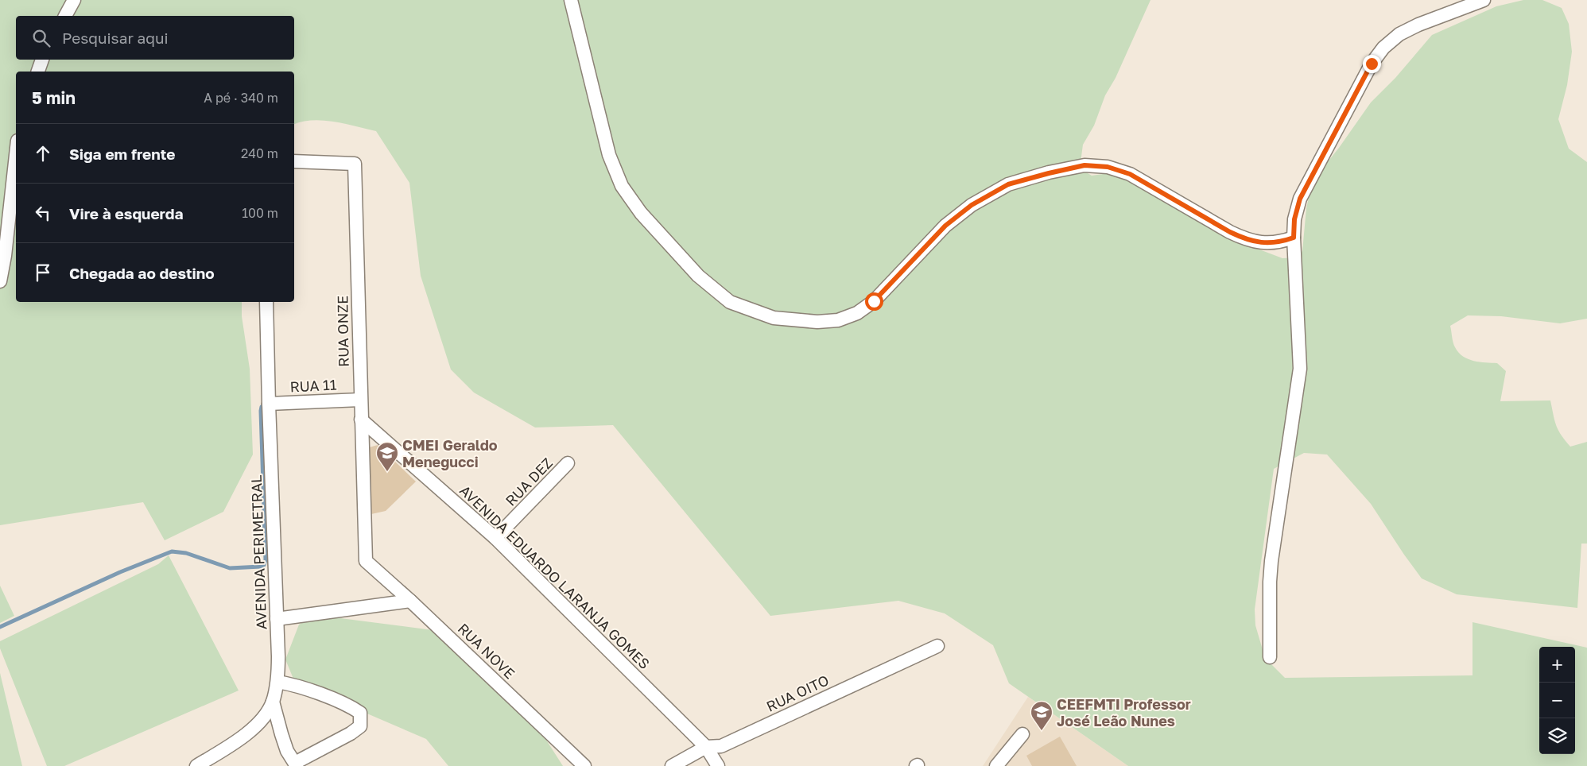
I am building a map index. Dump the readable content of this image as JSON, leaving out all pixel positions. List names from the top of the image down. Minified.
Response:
{"streets":{"street":["RUA ONZE","RUA 11","RUA DEZ","AVENIDA PERIMETRAL","AVENIDA EDUARDO LARANJA GOMES","RUA NOVE","RUA OITO"]},"crossings":[["RUA ONZE","RUA 11"],["RUA ONZE","AVENIDA EDUARDO LARANJA GOMES"],["RUA ONZE","RUA NOVE"],["RUA 11","AVENIDA PERIMETRAL"],["RUA DEZ","AVENIDA EDUARDO LARANJA GOMES"],["AVENIDA EDUARDO LARANJA GOMES","RUA OITO"]],"places":{"school or university":["CMEI Geraldo Menegucci","CEEFMTI Professor José Leão Nunes"]},"page":{"search":"Pesquisar aqui","heading":["5 min","A pé · 340 m"],"list":[["Siga em frente","240 m"],["Vire à esquerda","100 m"],"Chegada ao destino"],"map_buttons":["+","−"]}}
